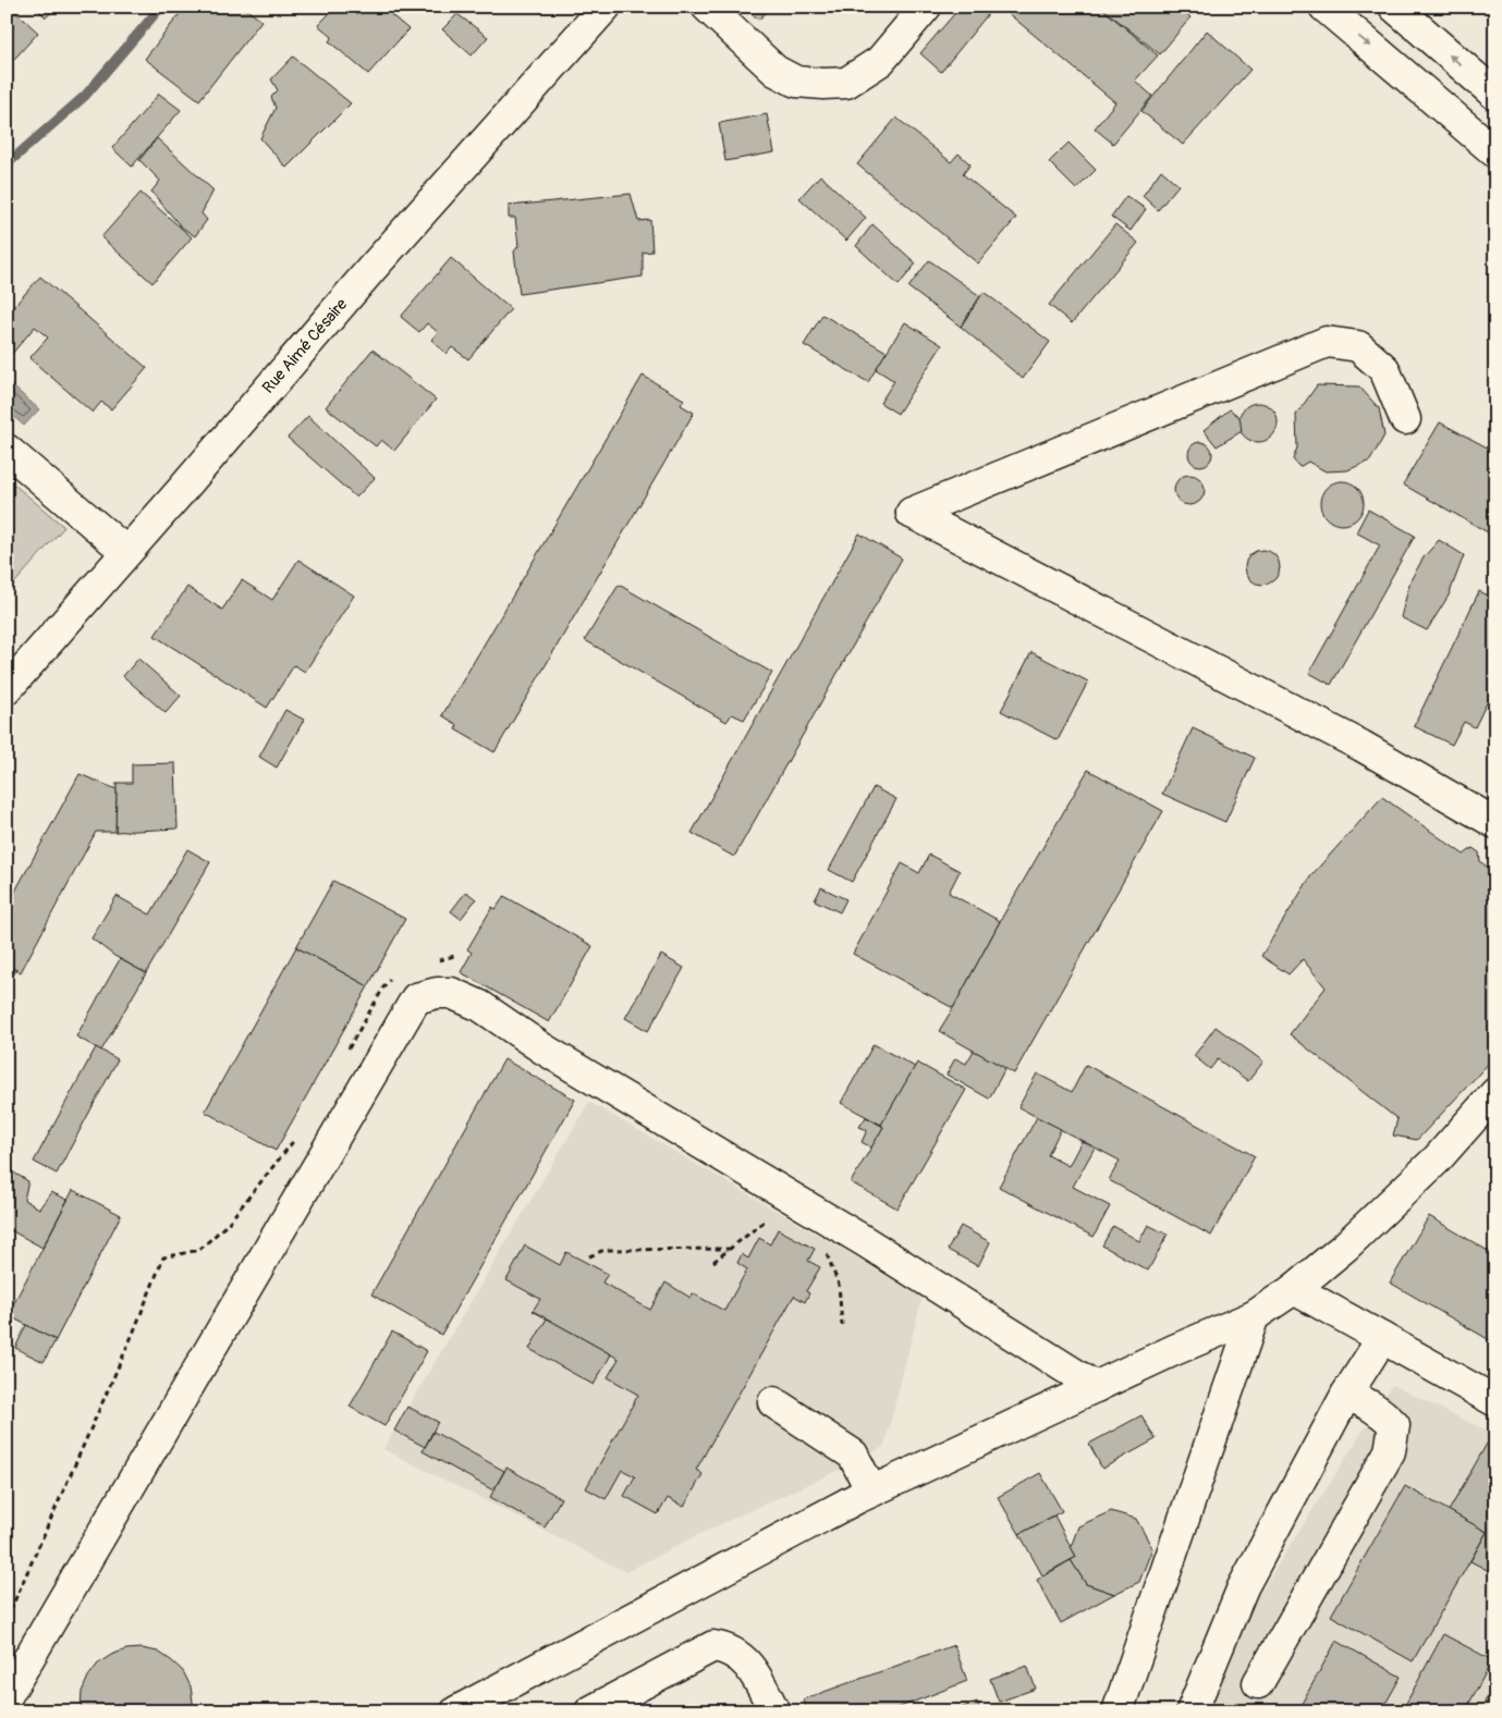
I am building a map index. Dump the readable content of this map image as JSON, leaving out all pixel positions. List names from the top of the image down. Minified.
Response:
{"streets":{"street":["Rue Aimé Césaire"]}}
